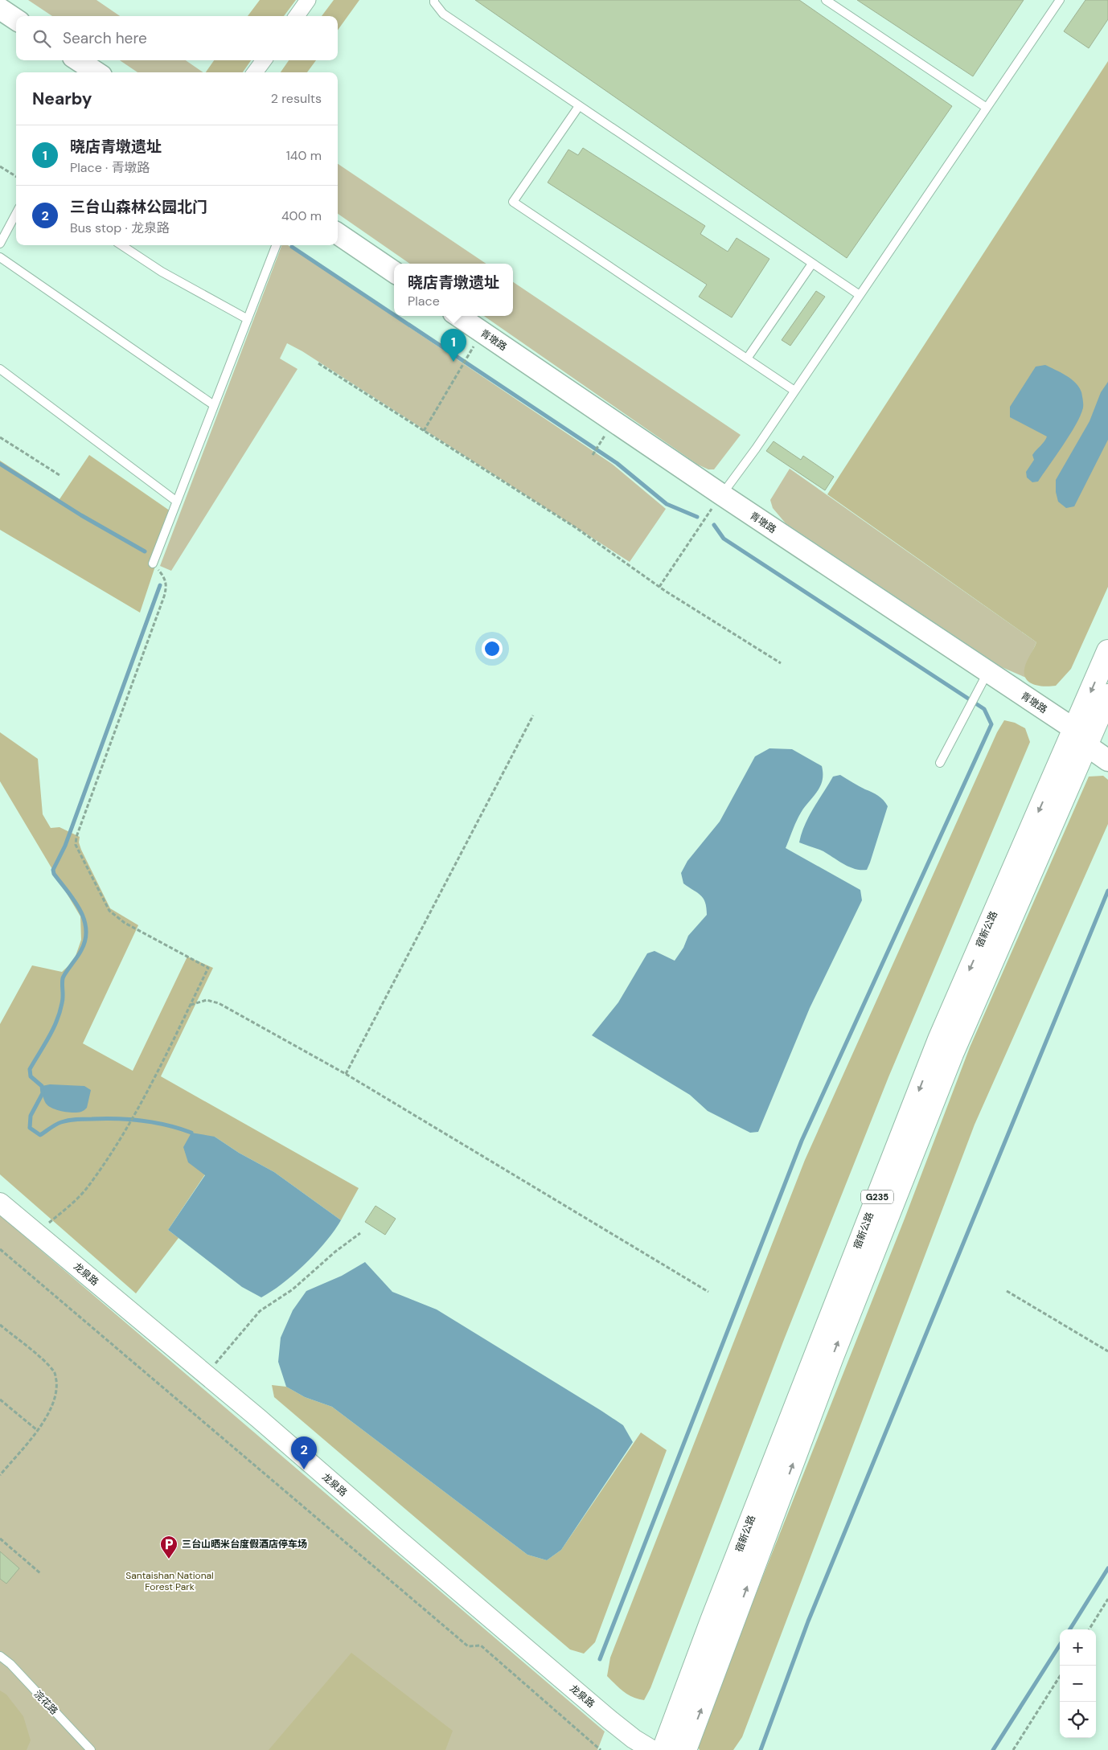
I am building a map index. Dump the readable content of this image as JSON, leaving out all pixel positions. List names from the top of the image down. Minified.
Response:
{"streets":{"highway":["宿新公路","G235"],"main road":["青墩路"],"street":["龙泉路"],"lane":["浣花路"]},"crossings":[["青墩路","宿新公路"]],"parks":["Santaishan National Forest Park"],"places":{"parking":["三台山晒米台度假酒店停车场"]},"page":{"search":"Search here","heading":["Nearby","2 results"],"list":[{"mark":"1","name":"晓店青墩遗址","note":"Place · 青墩路","value":"140 m"},{"mark":"2","name":"三台山森林公园北门","note":"Bus stop · 龙泉路","value":"400 m"}],"popup":["晓店青墩遗址","Place"],"pins":["1","2"],"map_buttons":["+","−"]}}
